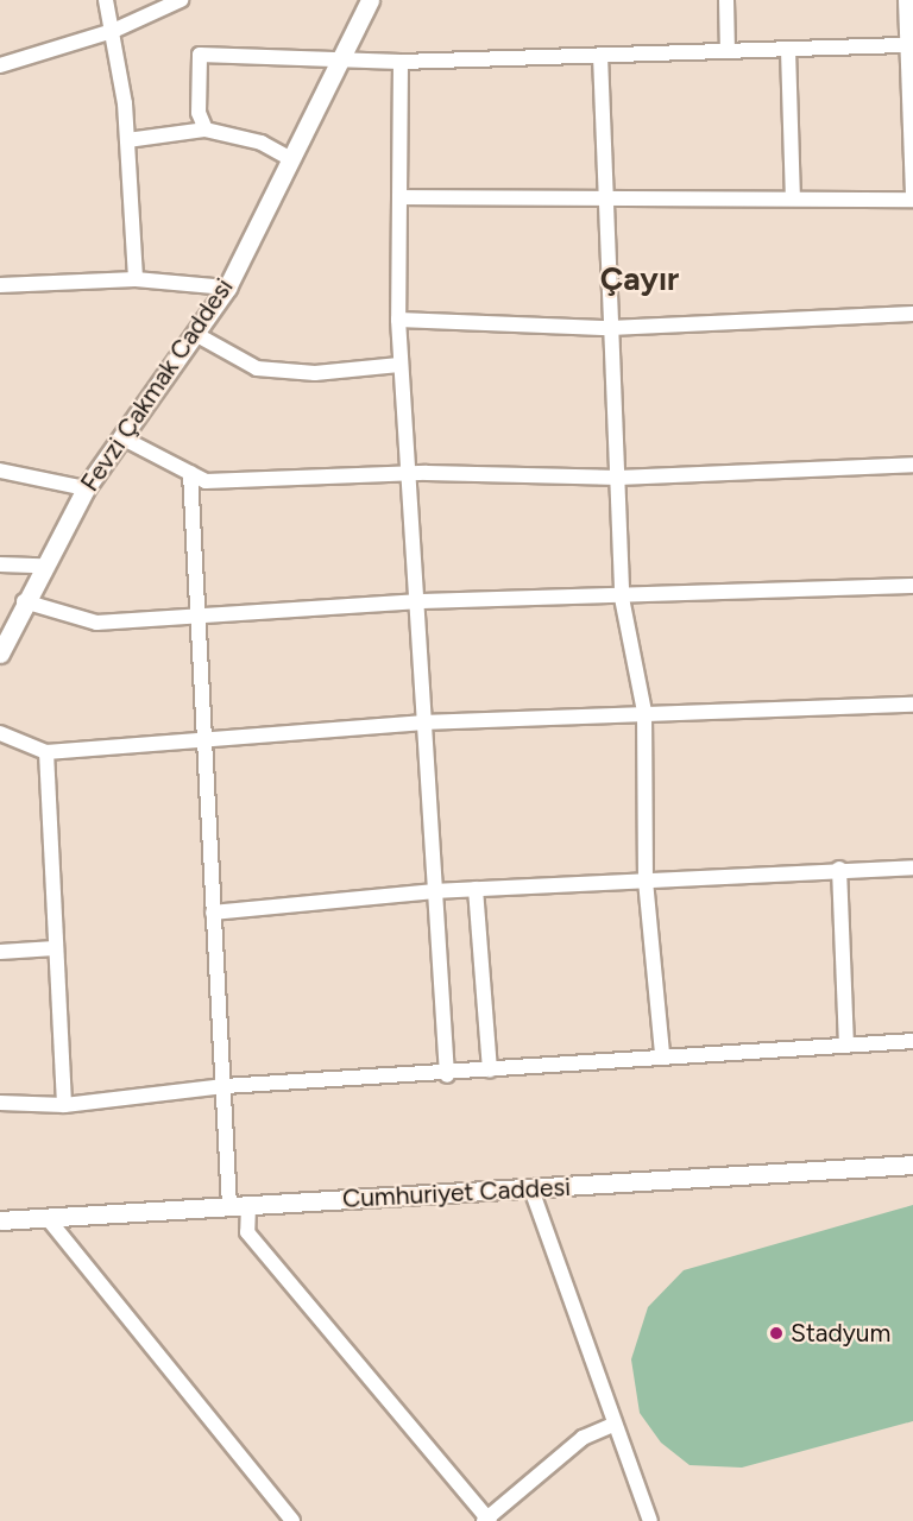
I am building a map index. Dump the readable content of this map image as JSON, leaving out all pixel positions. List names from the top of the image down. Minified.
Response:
{"streets":{"main road":["Fevzi Çakmak Caddesi","Cumhuriyet Caddesi"]},"districts":["Çayır"],"places":["Stadyum"]}
